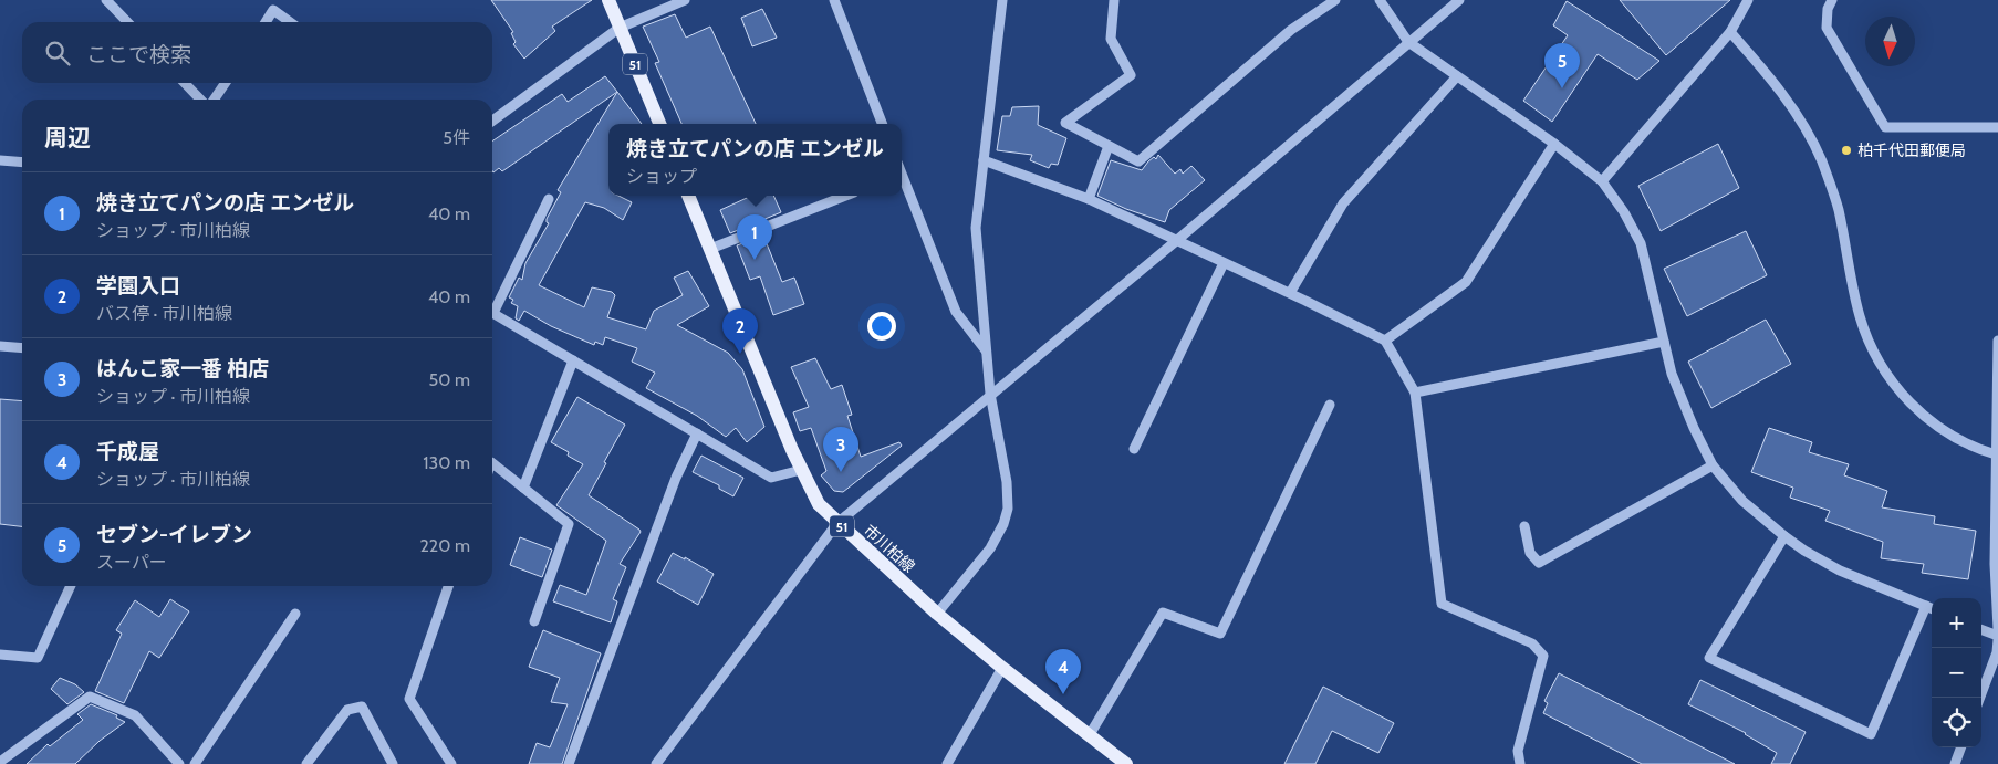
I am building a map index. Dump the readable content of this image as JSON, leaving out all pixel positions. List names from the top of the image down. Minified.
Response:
{"streets":{"main road":["51","市川柏線"]},"places":["柏千代田郵便局"],"north":"bottom","page":{"search":"ここで検索","pins":["5","1","2","3","4"],"heading":["周辺","5件"],"popup":["焼き立てパンの店 エンゼル","ショップ"],"list":[{"mark":"1","name":"焼き立てパンの店 エンゼル","note":"ショップ · 市川柏線","value":"40 m"},{"mark":"2","name":"学園入口","note":"バス停 · 市川柏線","value":"40 m"},{"mark":"3","name":"はんこ家一番 柏店","note":"ショップ · 市川柏線","value":"50 m"},{"mark":"4","name":"千成屋","note":"ショップ · 市川柏線","value":"130 m"},{"mark":"5","name":"セブン-イレブン","note":"スーパー","value":"220 m"}],"map_buttons":["+","−"]}}
